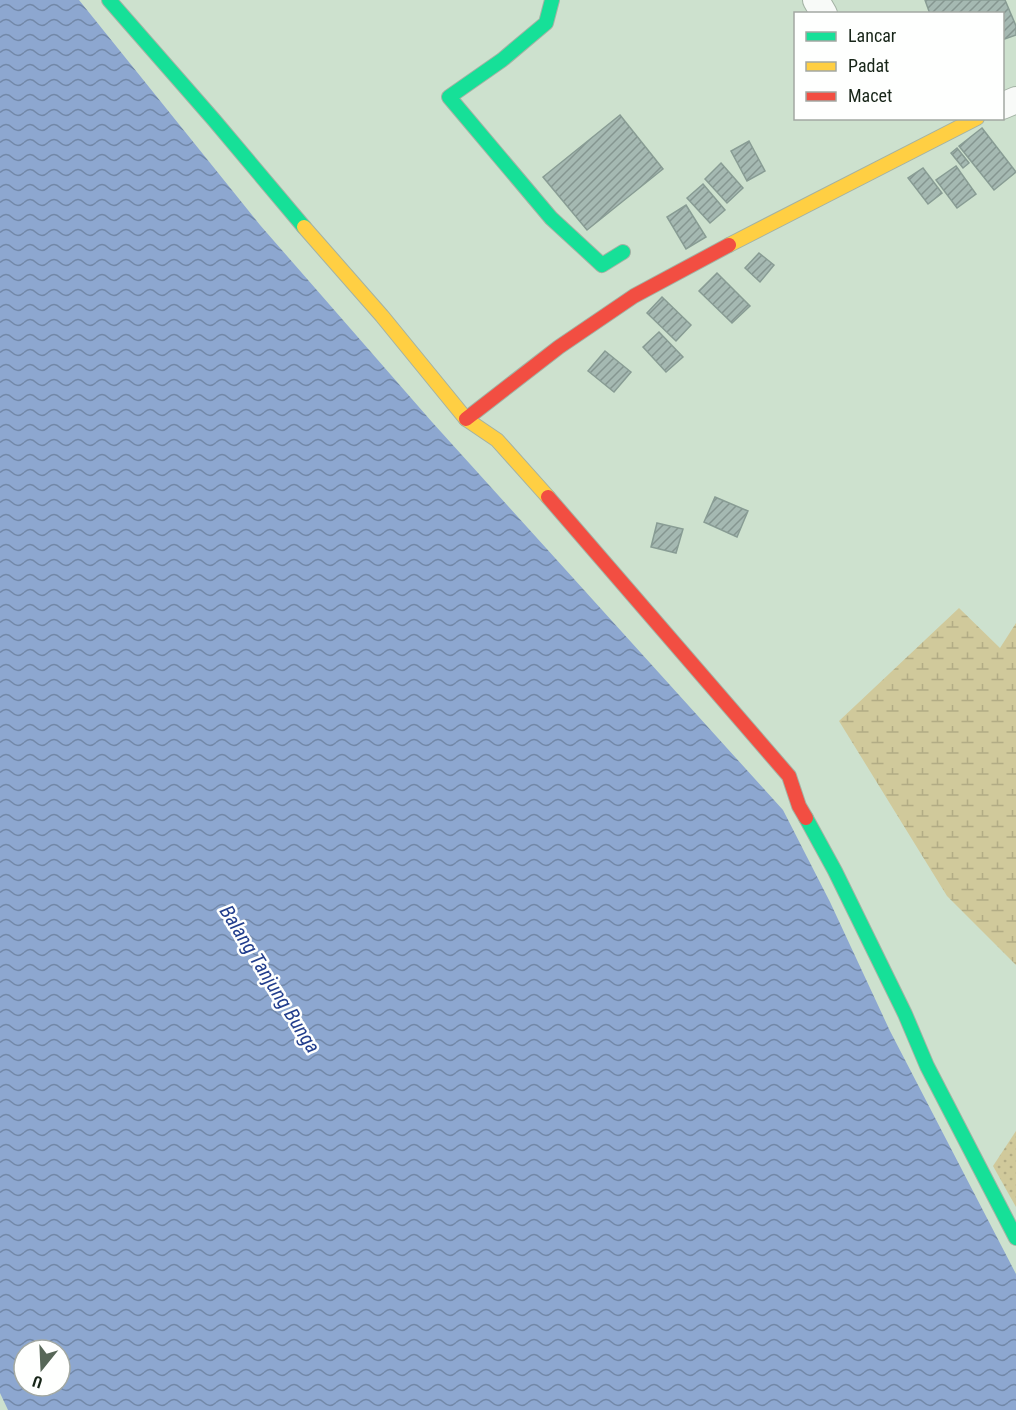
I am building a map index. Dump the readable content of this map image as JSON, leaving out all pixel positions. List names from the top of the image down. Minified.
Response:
{"water":["Balang Tanjung Bunga"],"legend":["Lancar","Padat","Macet"],"north":"bottom"}
